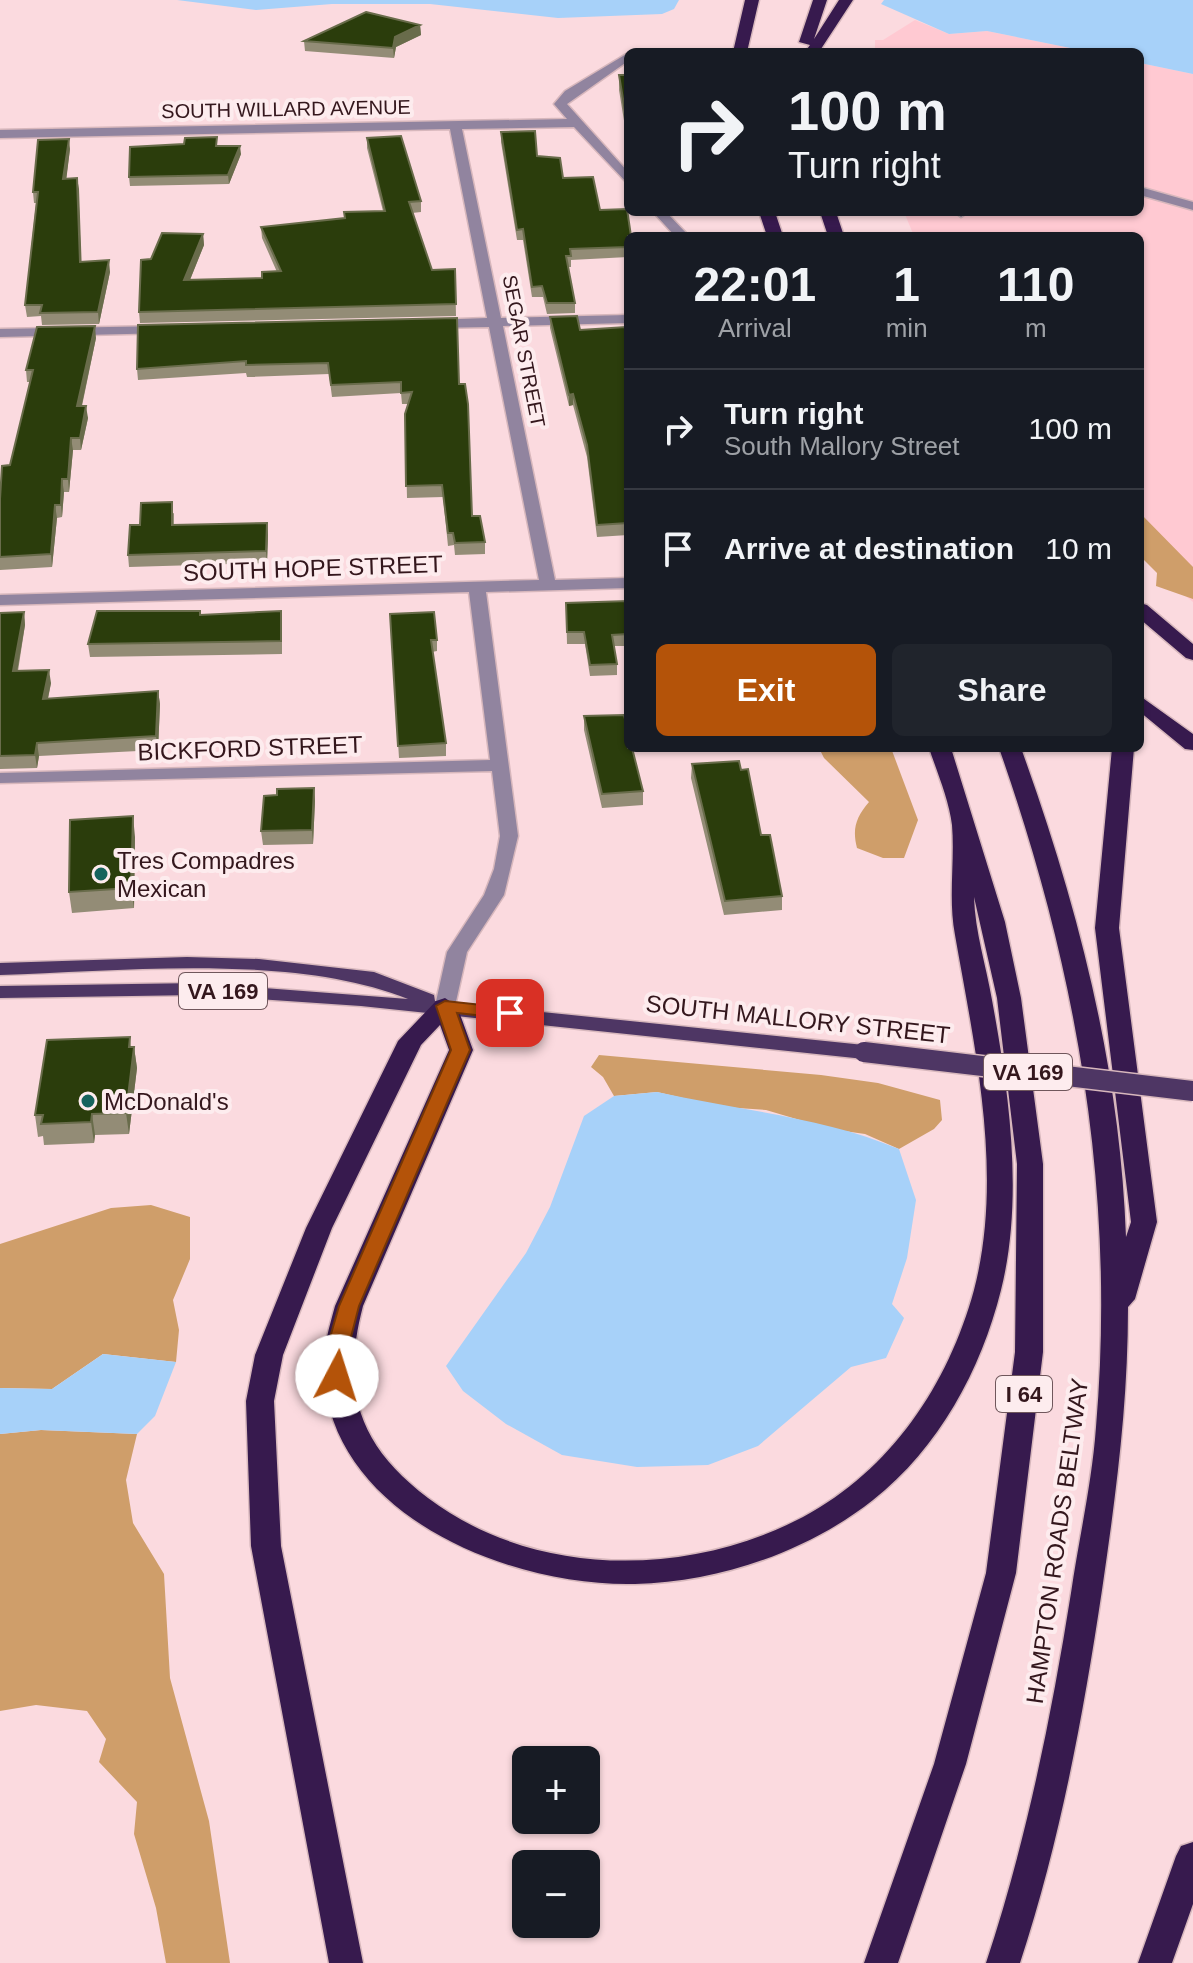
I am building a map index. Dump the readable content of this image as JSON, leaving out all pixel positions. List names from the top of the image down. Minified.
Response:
{"streets":{"highway":["I 64","HAMPTON ROADS BELTWAY"],"main road":["VA 169","SOUTH MALLORY STREET"],"street":["SOUTH WILLARD AVENUE","SEGAR STREET","SOUTH HOPE STREET","BICKFORD STREET"]},"crossings":[["SOUTH WILLARD AVENUE","SEGAR STREET"],["SEGAR STREET","SOUTH HOPE STREET"]],"places":["Tres Compadres Mexican","McDonald's"],"page":{"turn":["100 m","Turn right"],"eta":["22:01","Arrival","1","min","110","m"],"list":[{"name":"Turn right","note":"South Mallory Street","value":"100 m"},{"name":"Arrive at destination","value":"10 m"}],"buttons":["Exit","Share"],"map_buttons":["+","−"]}}
